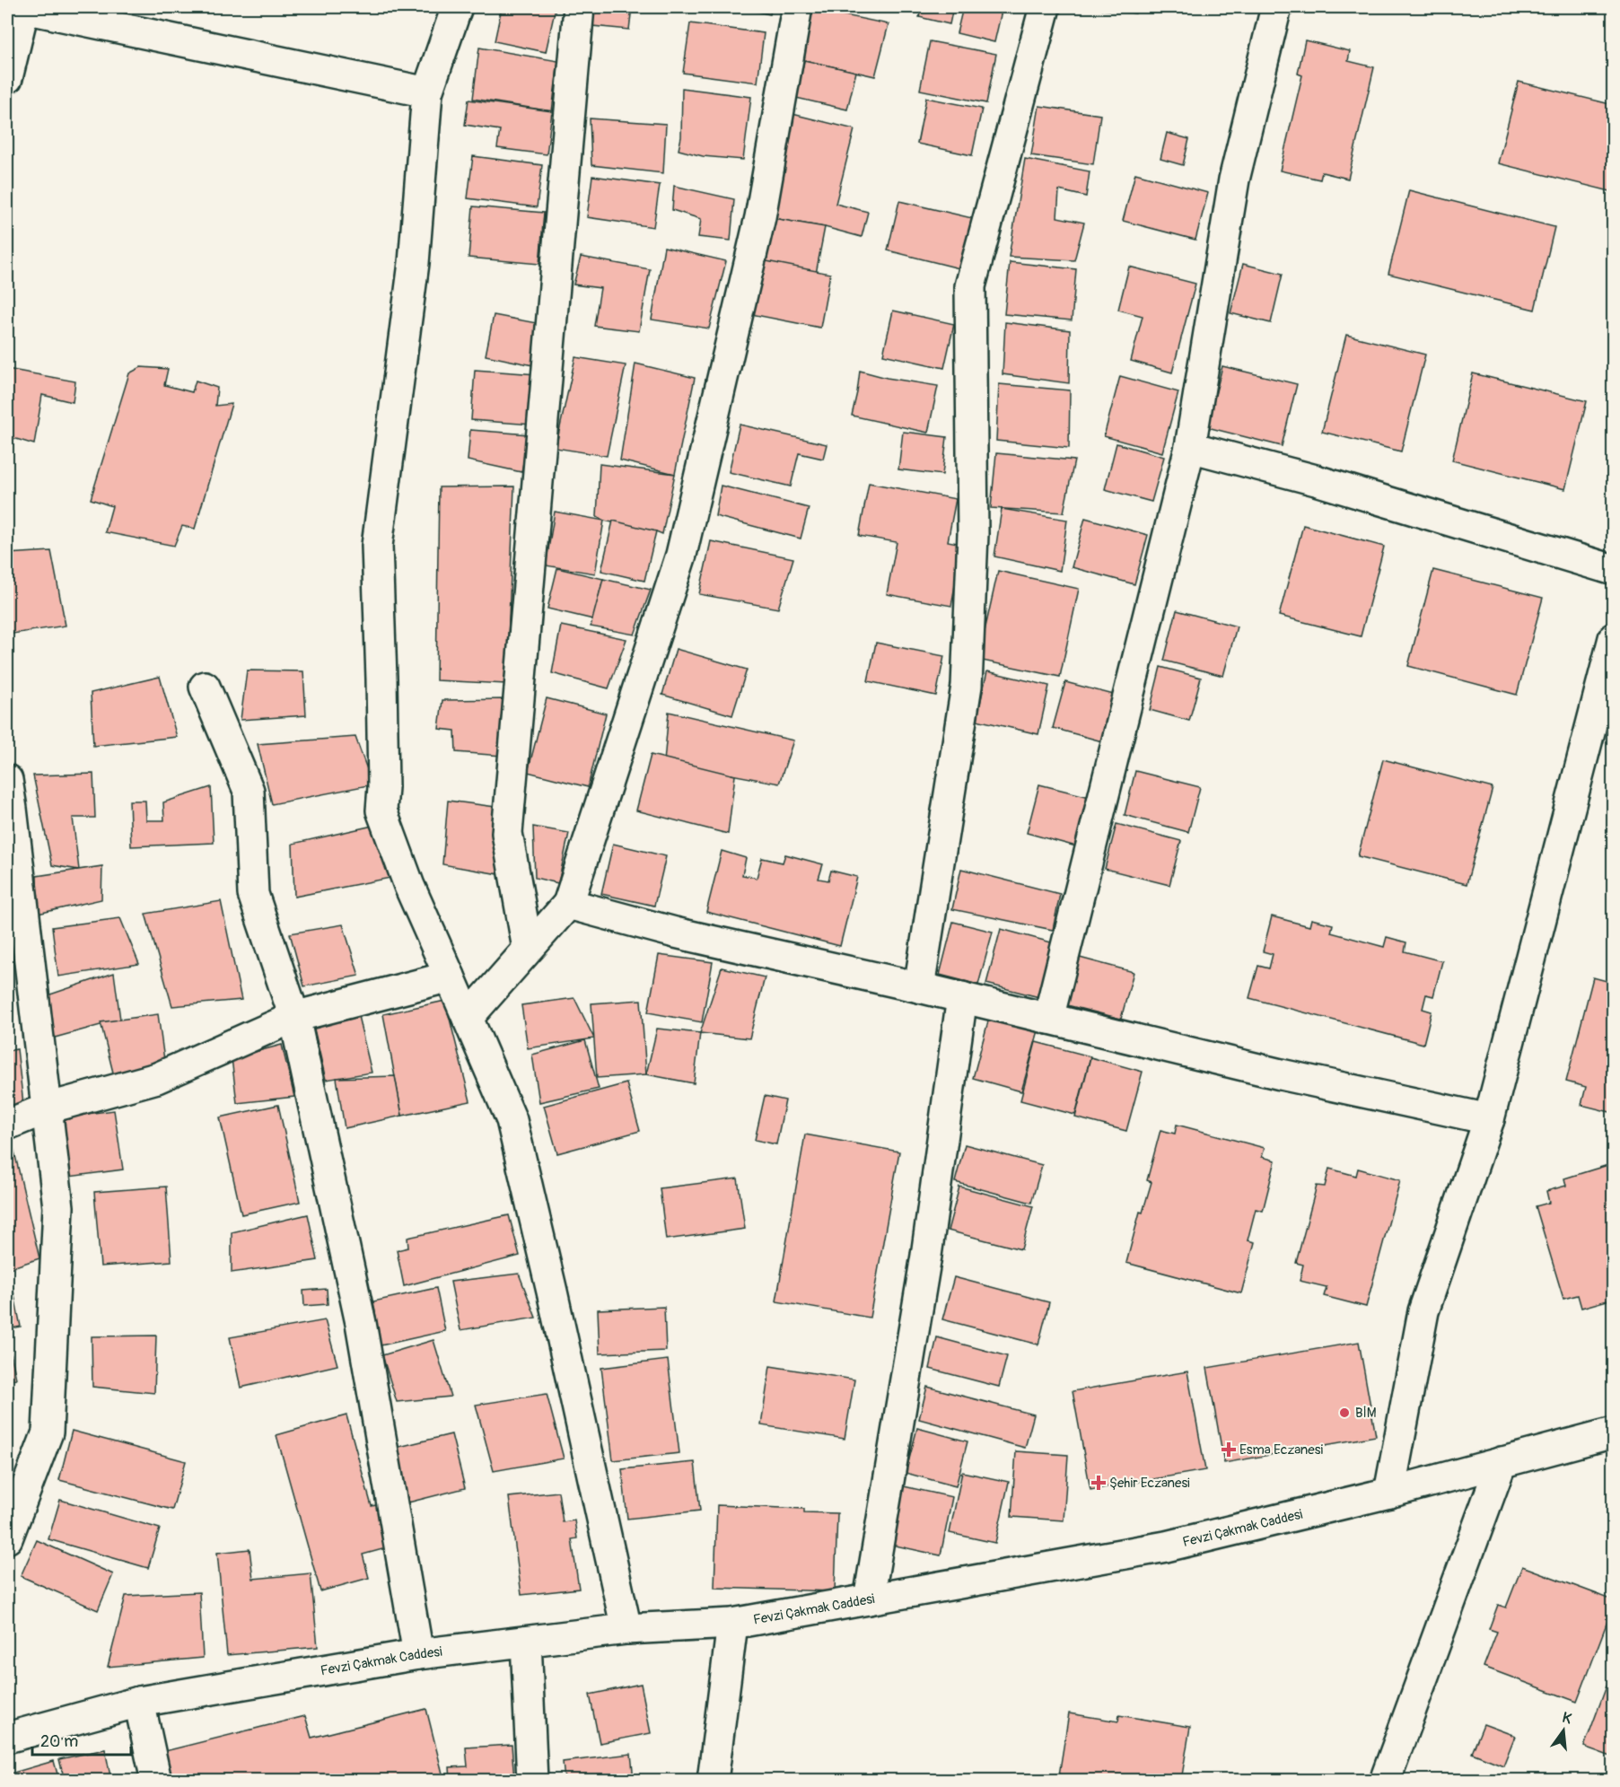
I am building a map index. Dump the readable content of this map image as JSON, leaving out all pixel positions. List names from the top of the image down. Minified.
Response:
{"streets":{"street":["Fevzi Çakmak Caddesi"]},"places":{"other":["BİM"],"health":["Esma Eczanesi","Şehir Eczanesi"]},"scale_bar":"20 m","north":"top"}
